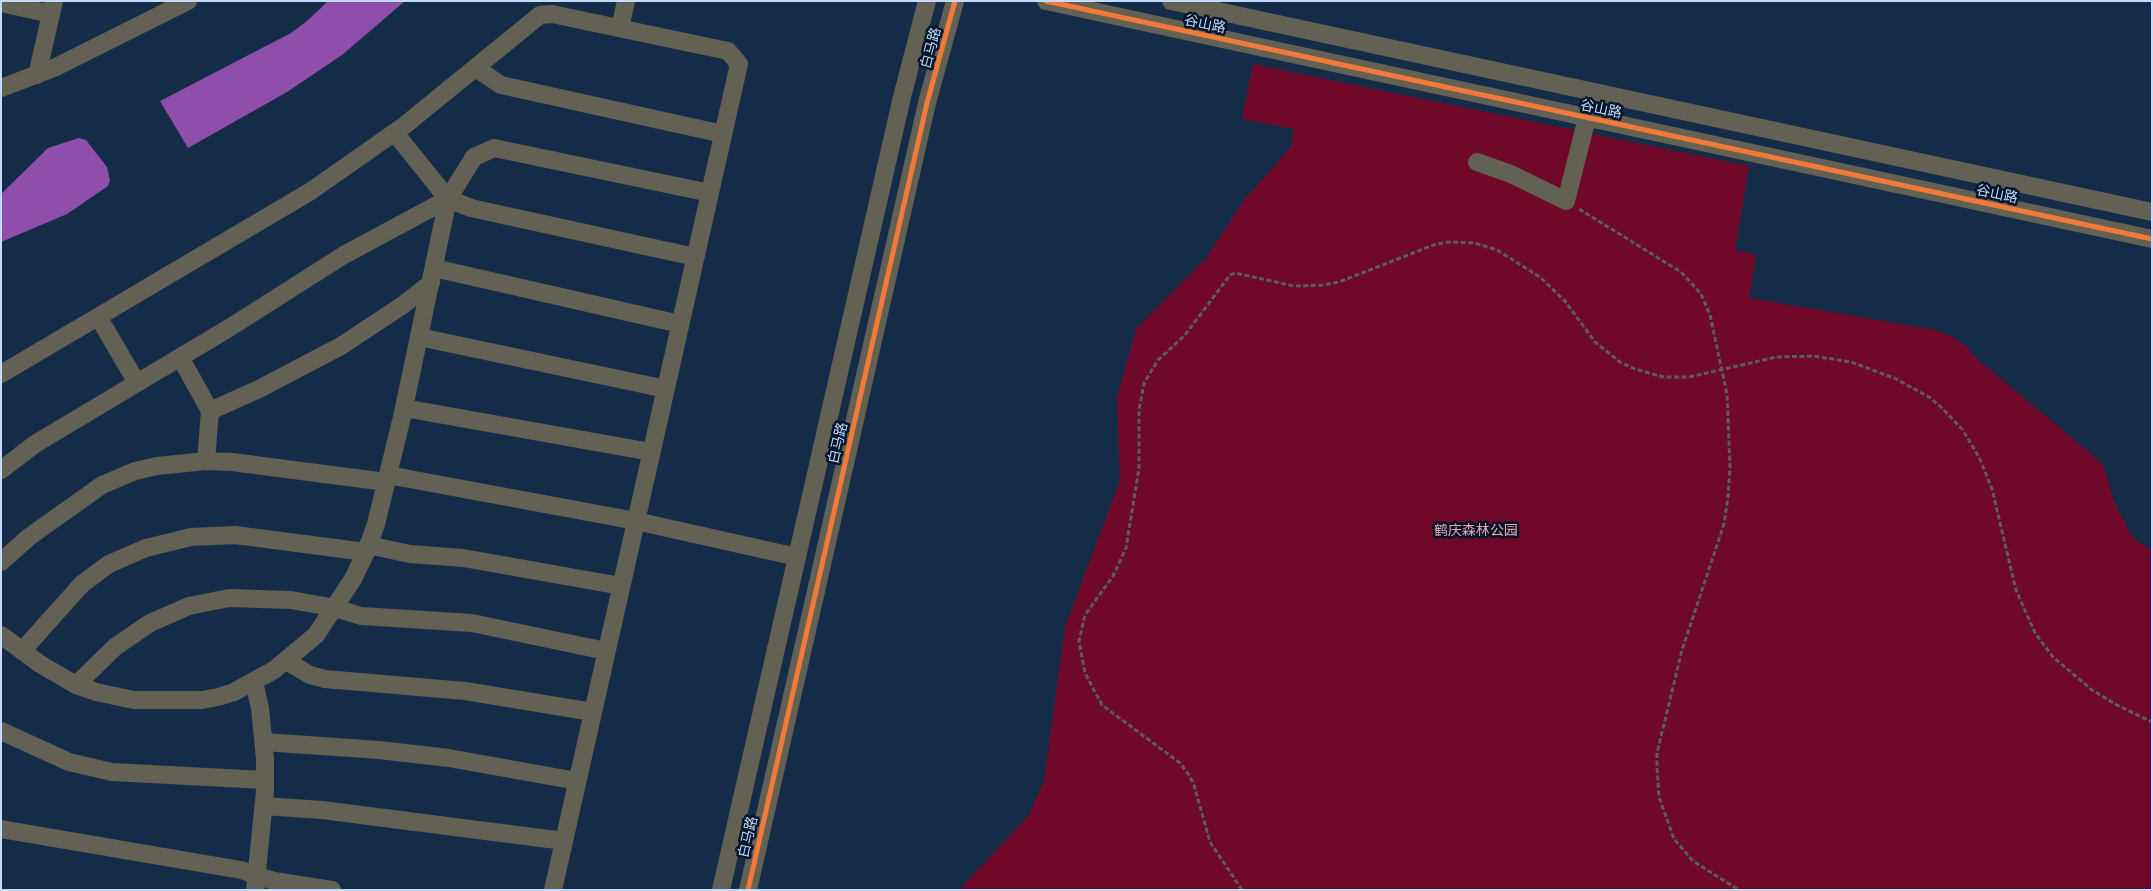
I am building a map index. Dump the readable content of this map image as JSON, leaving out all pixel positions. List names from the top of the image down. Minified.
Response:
{"streets":{"street":["谷山路","白马路"]},"parks":["鹤庆森林公园"]}
